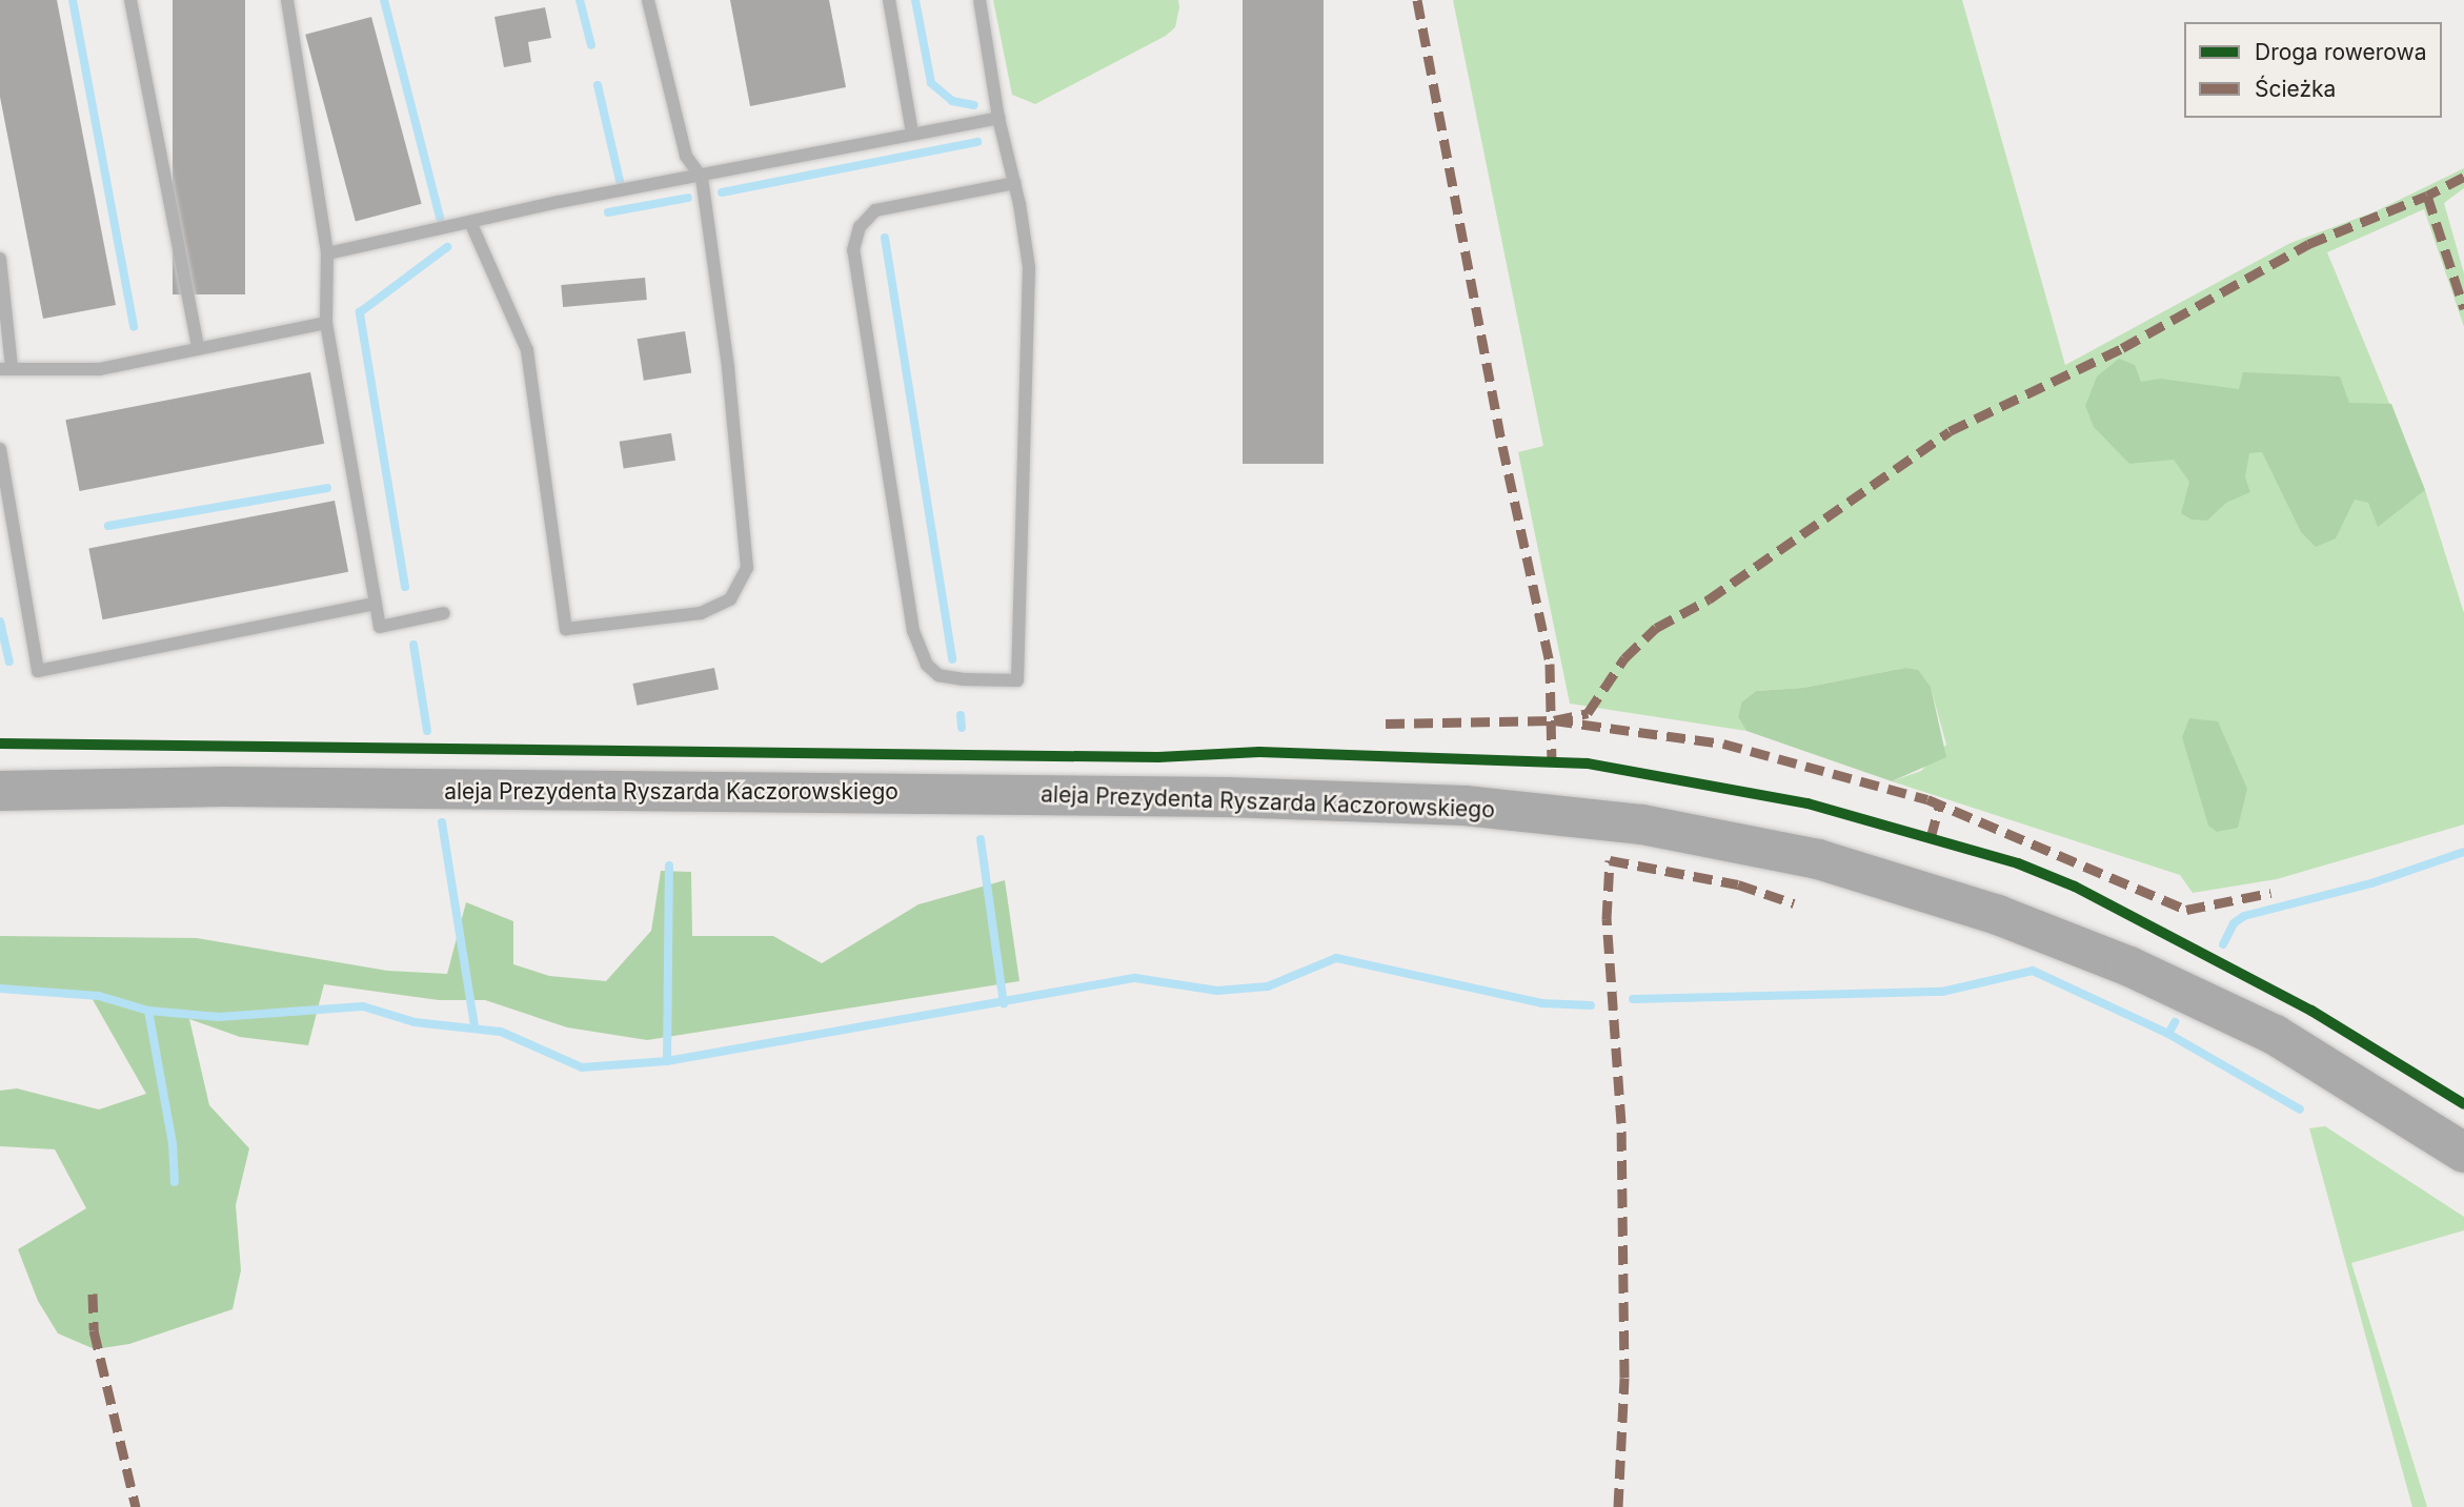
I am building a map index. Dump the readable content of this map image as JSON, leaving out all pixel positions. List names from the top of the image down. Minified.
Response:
{"streets":{"main road":["aleja Prezydenta Ryszarda Kaczorowskiego"]},"legend":["Droga rowerowa","Ścieżka"]}
